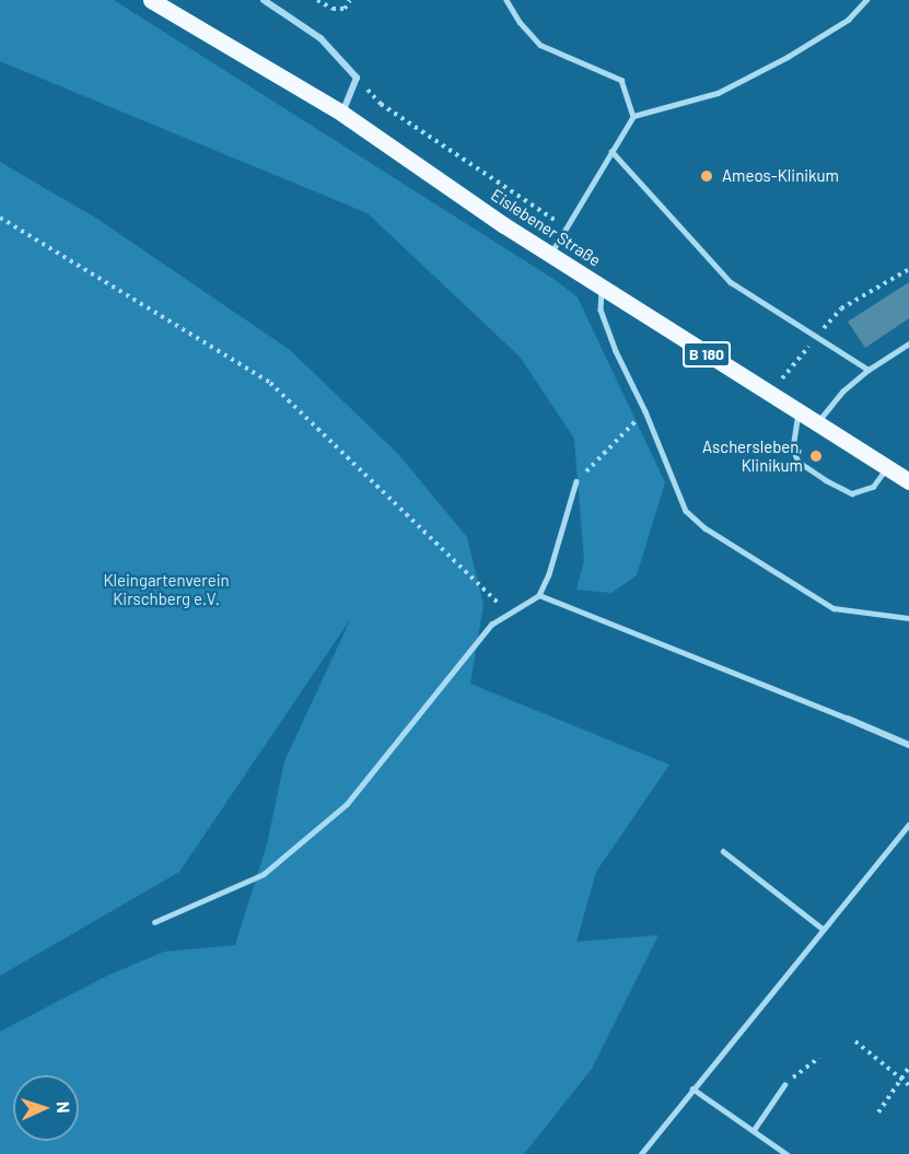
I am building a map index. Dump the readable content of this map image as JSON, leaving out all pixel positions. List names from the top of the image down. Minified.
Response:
{"streets":{"main road":["Eislebener Straße","B 180"]},"parks":["Kleingartenverein Kirschberg e.V."],"places":["Ameos-Klinikum","Aschersleben, Klinikum"],"north":"right"}
